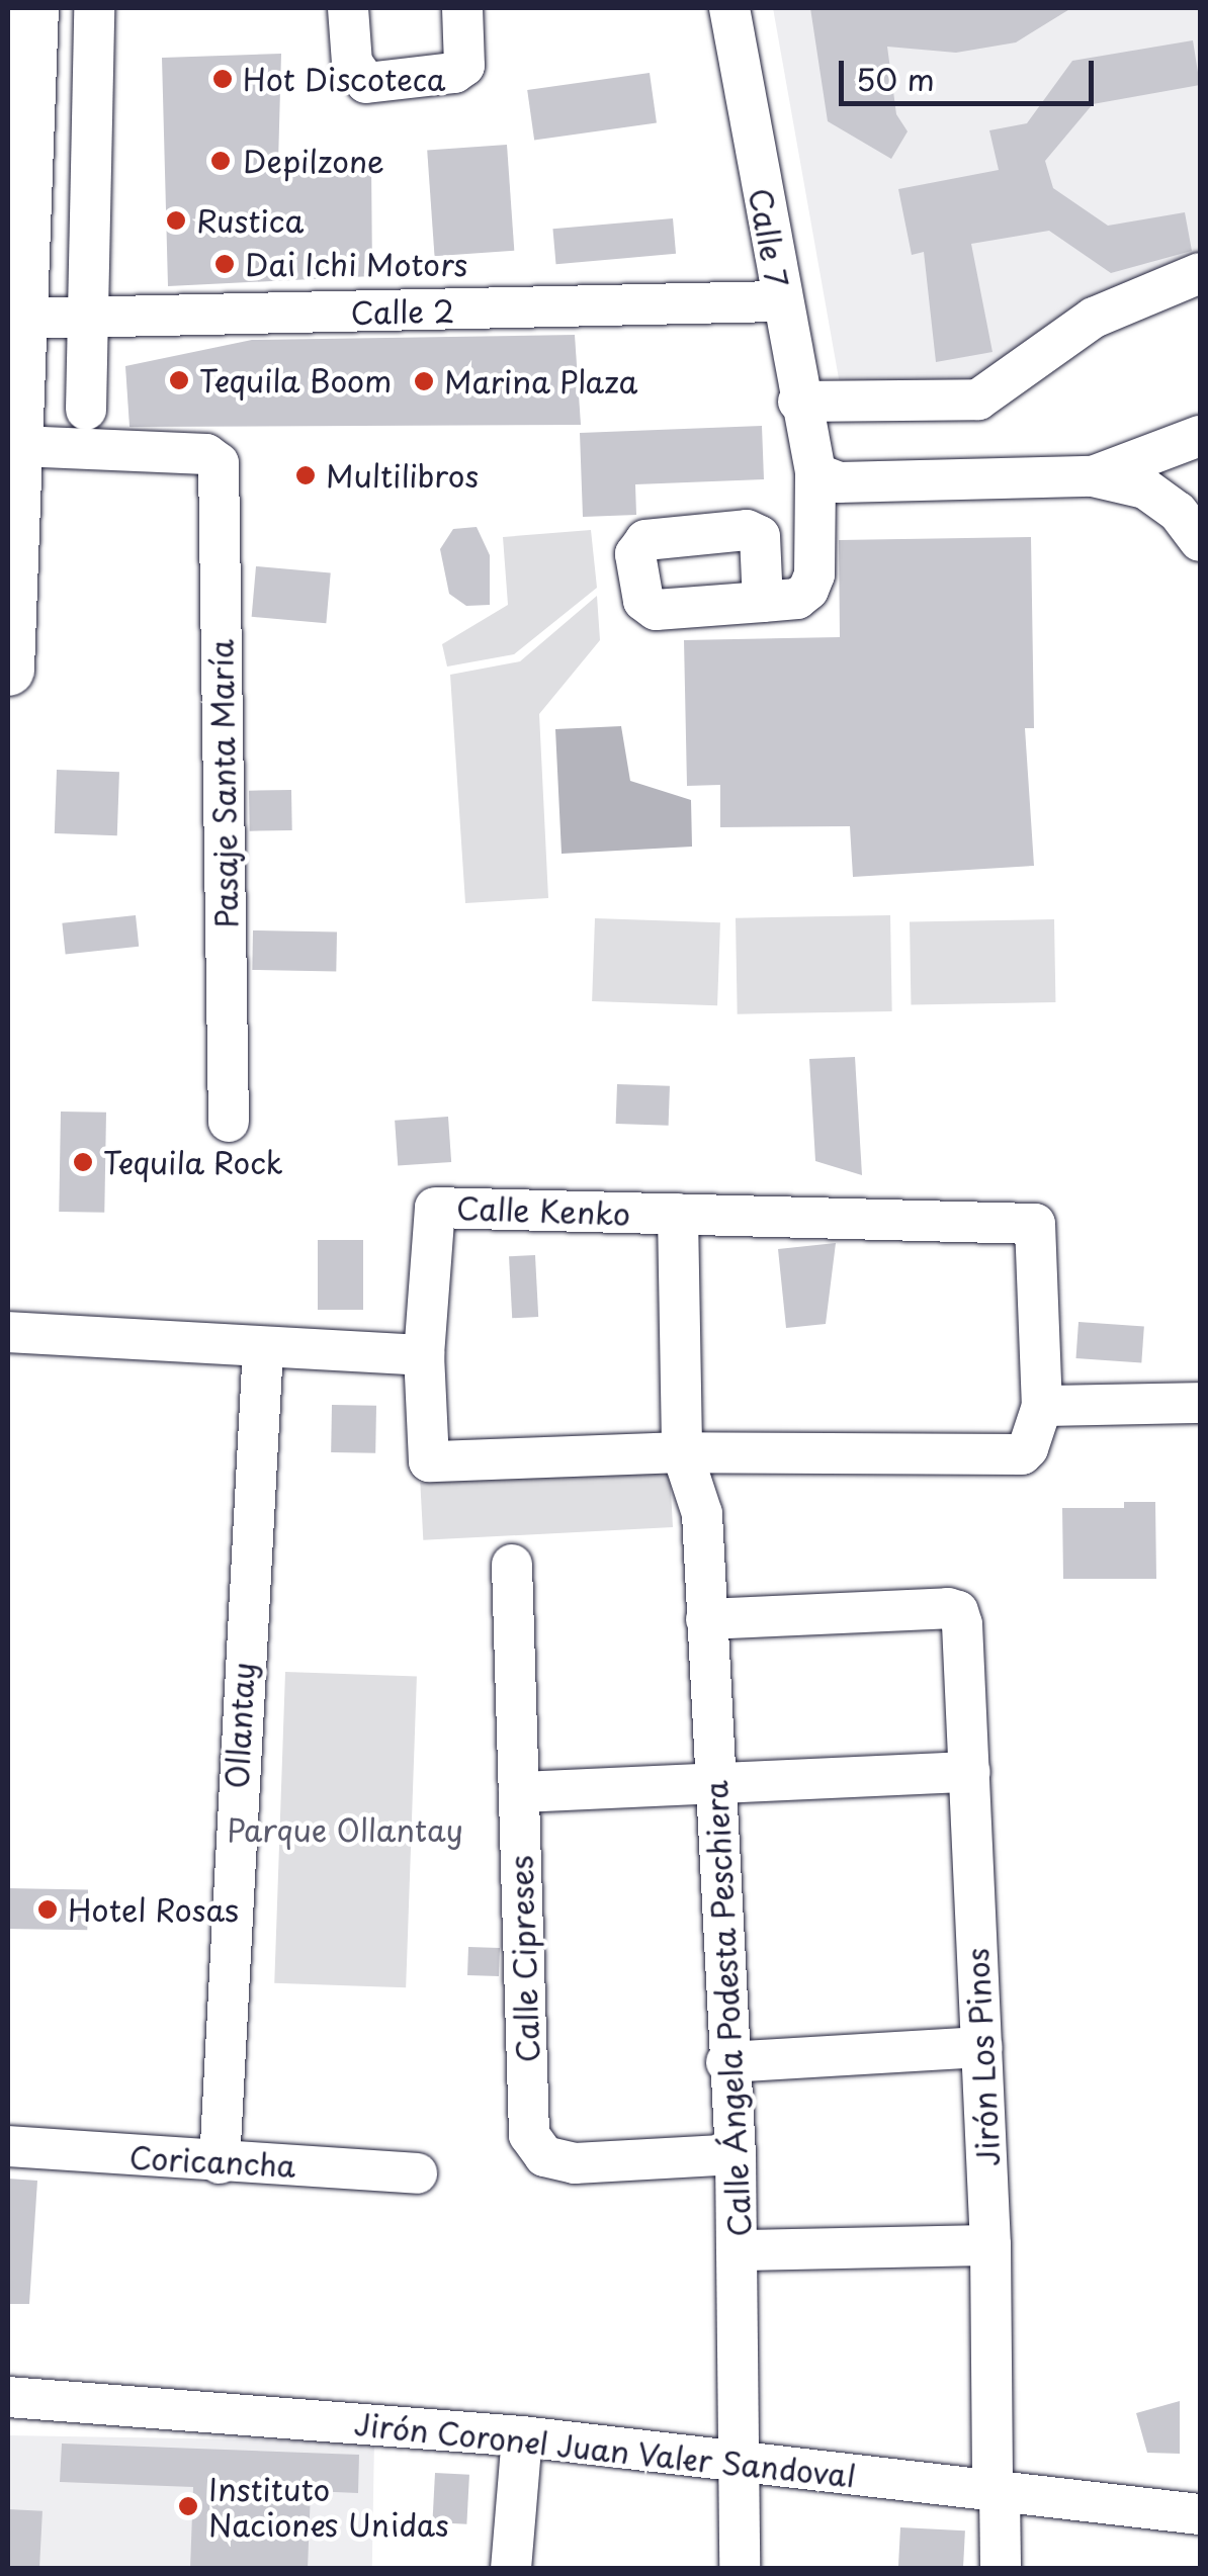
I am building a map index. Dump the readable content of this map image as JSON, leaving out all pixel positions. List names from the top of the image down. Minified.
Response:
{"streets":{"street":["Calle 7","Calle 2","Pasaje Santa María","Calle Kenko","Ollantay","Calle Cipreses","Calle Ángela Podesta Peschiera","Jirón Los Pinos","Coricancha","Jirón Coronel Juan Valer Sandoval"]},"crossings":[["Calle 7","Calle 2"],["Calle Kenko","Calle Ángela Podesta Peschiera"],["Ollantay","Coricancha"],["Calle Cipreses","Calle Ángela Podesta Peschiera"],["Calle Ángela Podesta Peschiera","Jirón Los Pinos"],["Calle Ángela Podesta Peschiera","Jirón Coronel Juan Valer Sandoval"],["Jirón Los Pinos","Jirón Coronel Juan Valer Sandoval"]],"parks":["Parque Ollantay"],"places":["Hot Discoteca","Depilzone","Rustica","Dai Ichi Motors","Tequila Boom","Marina Plaza","Multilibros","Tequila Rock","Hotel Rosas","Instituto Naciones Unidas"],"scale_bar":"50 m"}
